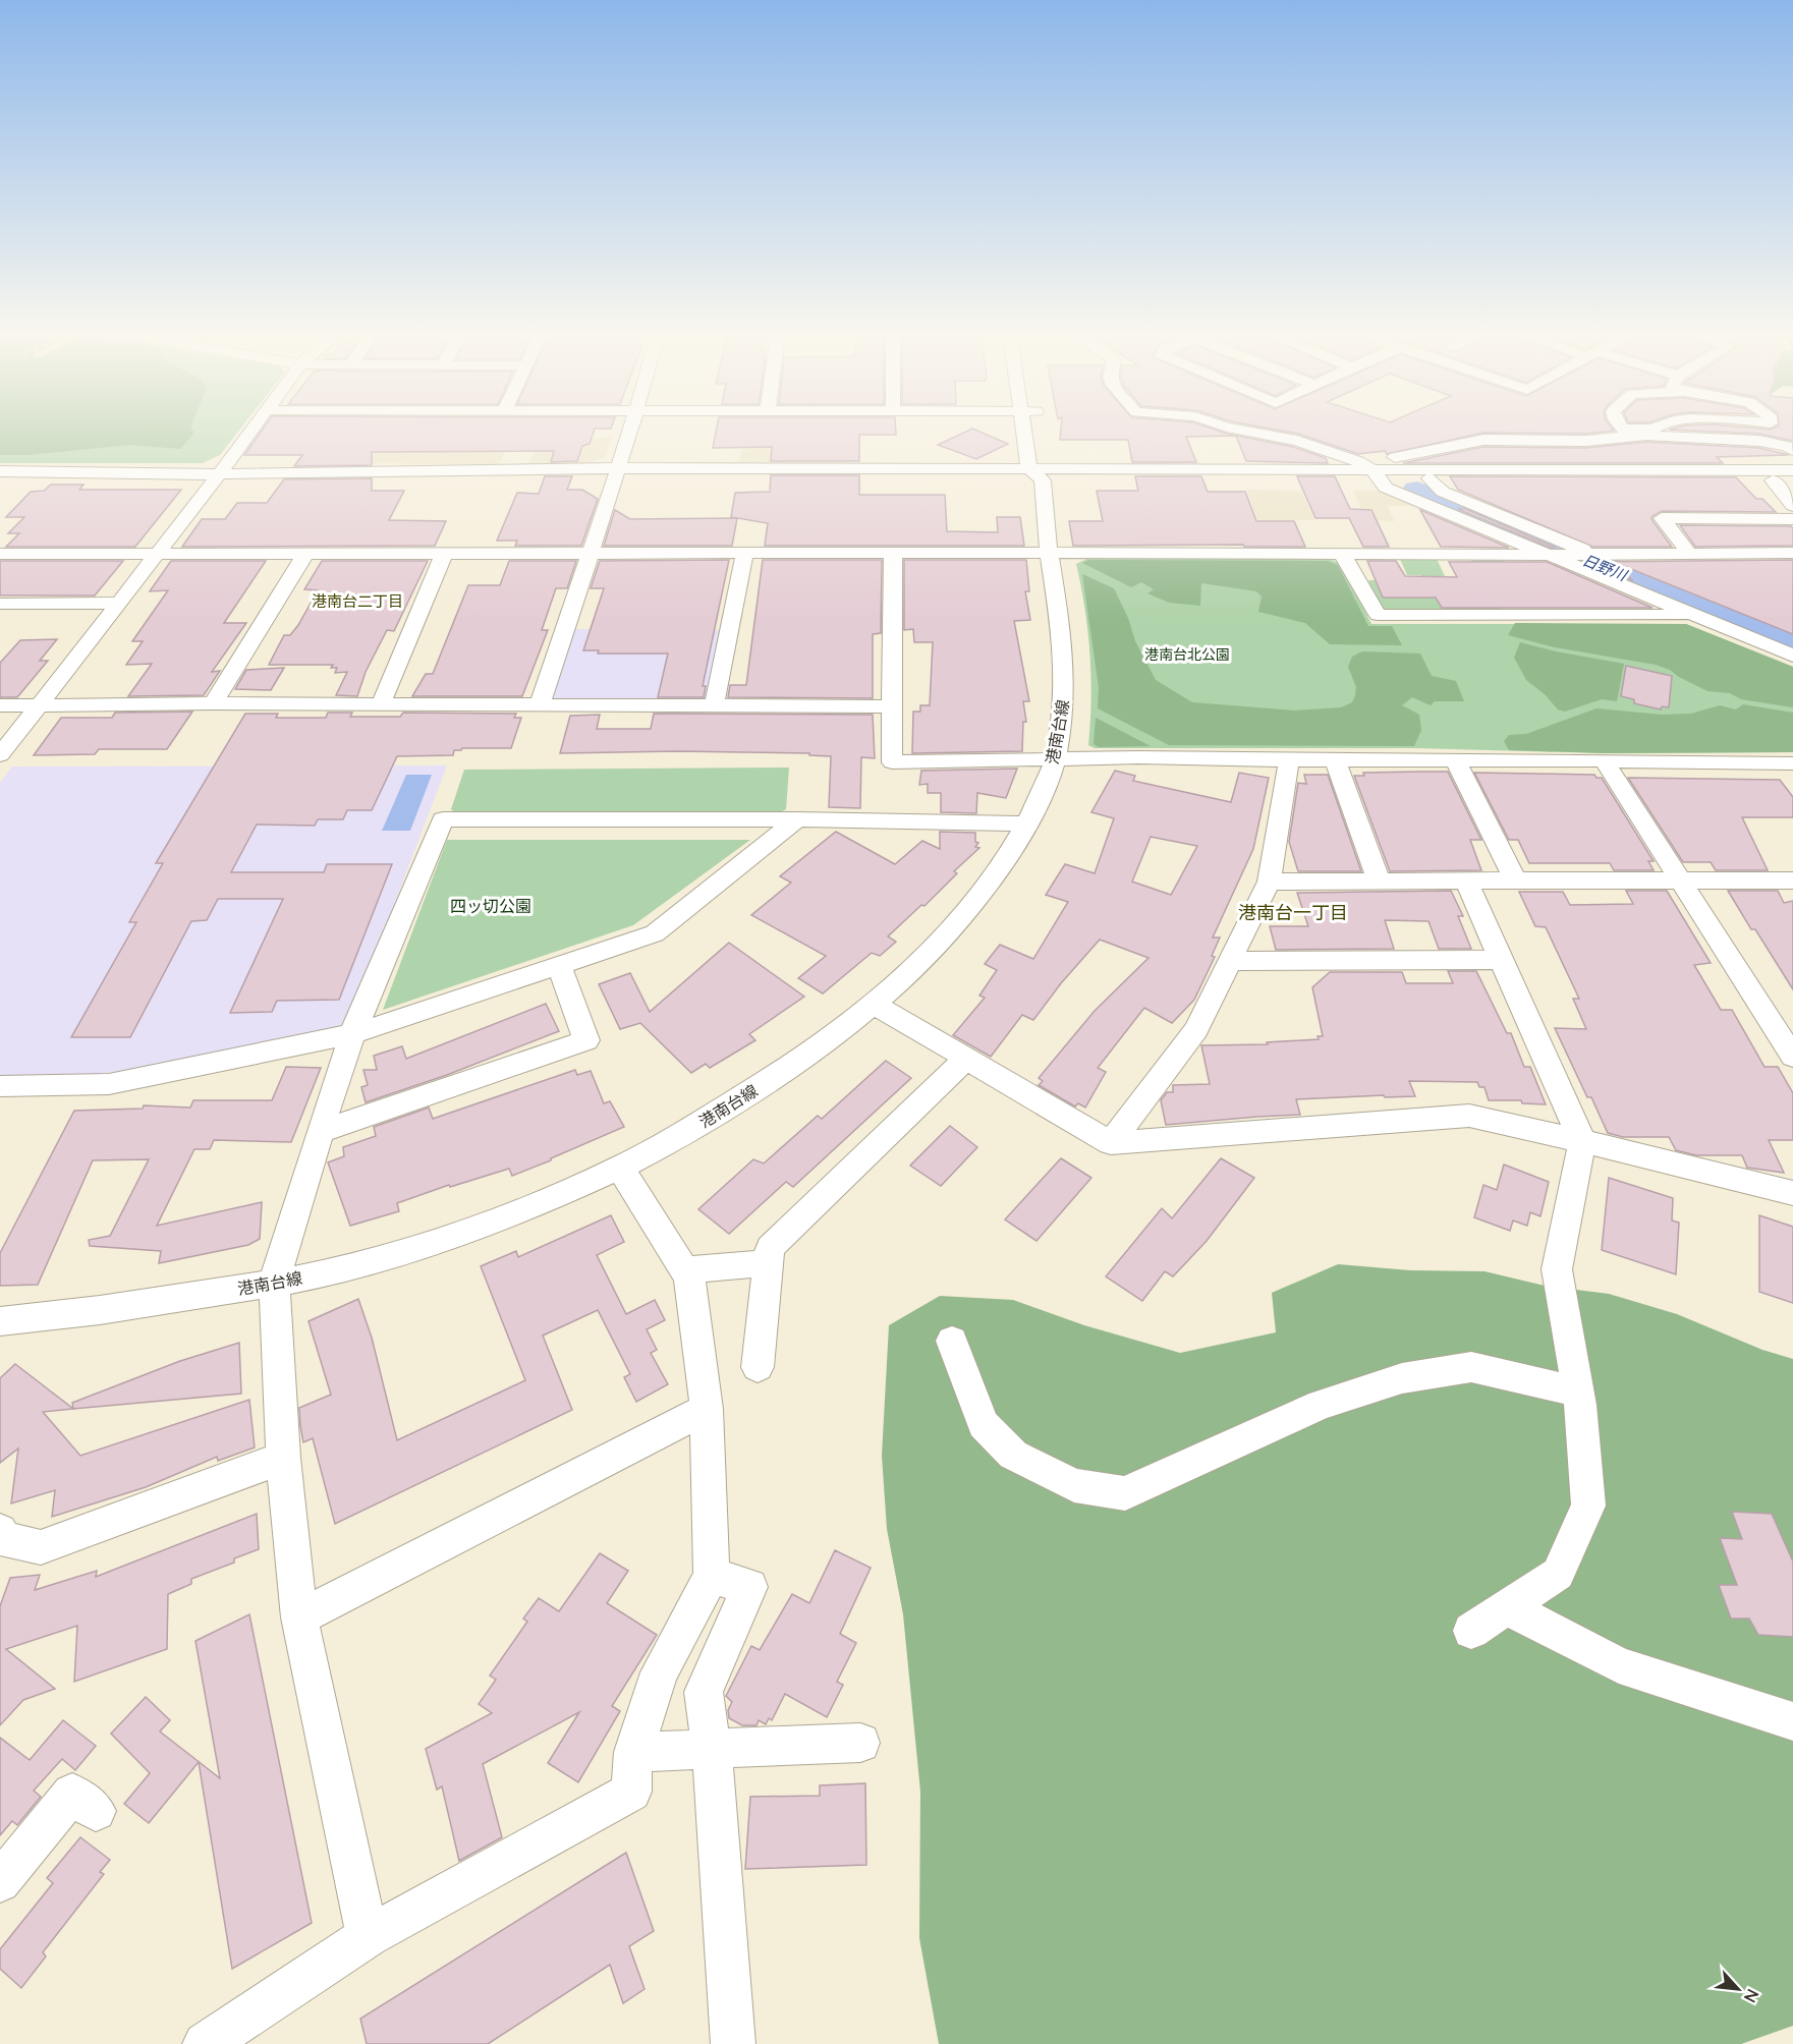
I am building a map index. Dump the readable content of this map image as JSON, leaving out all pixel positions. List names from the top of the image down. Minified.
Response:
{"streets":{"street":["港南台線"]},"districts":["港南台二丁目","港南台一丁目"],"water":["日野川"],"parks":["港南台北公園","四ッ切公園"],"north":"bottom right"}
